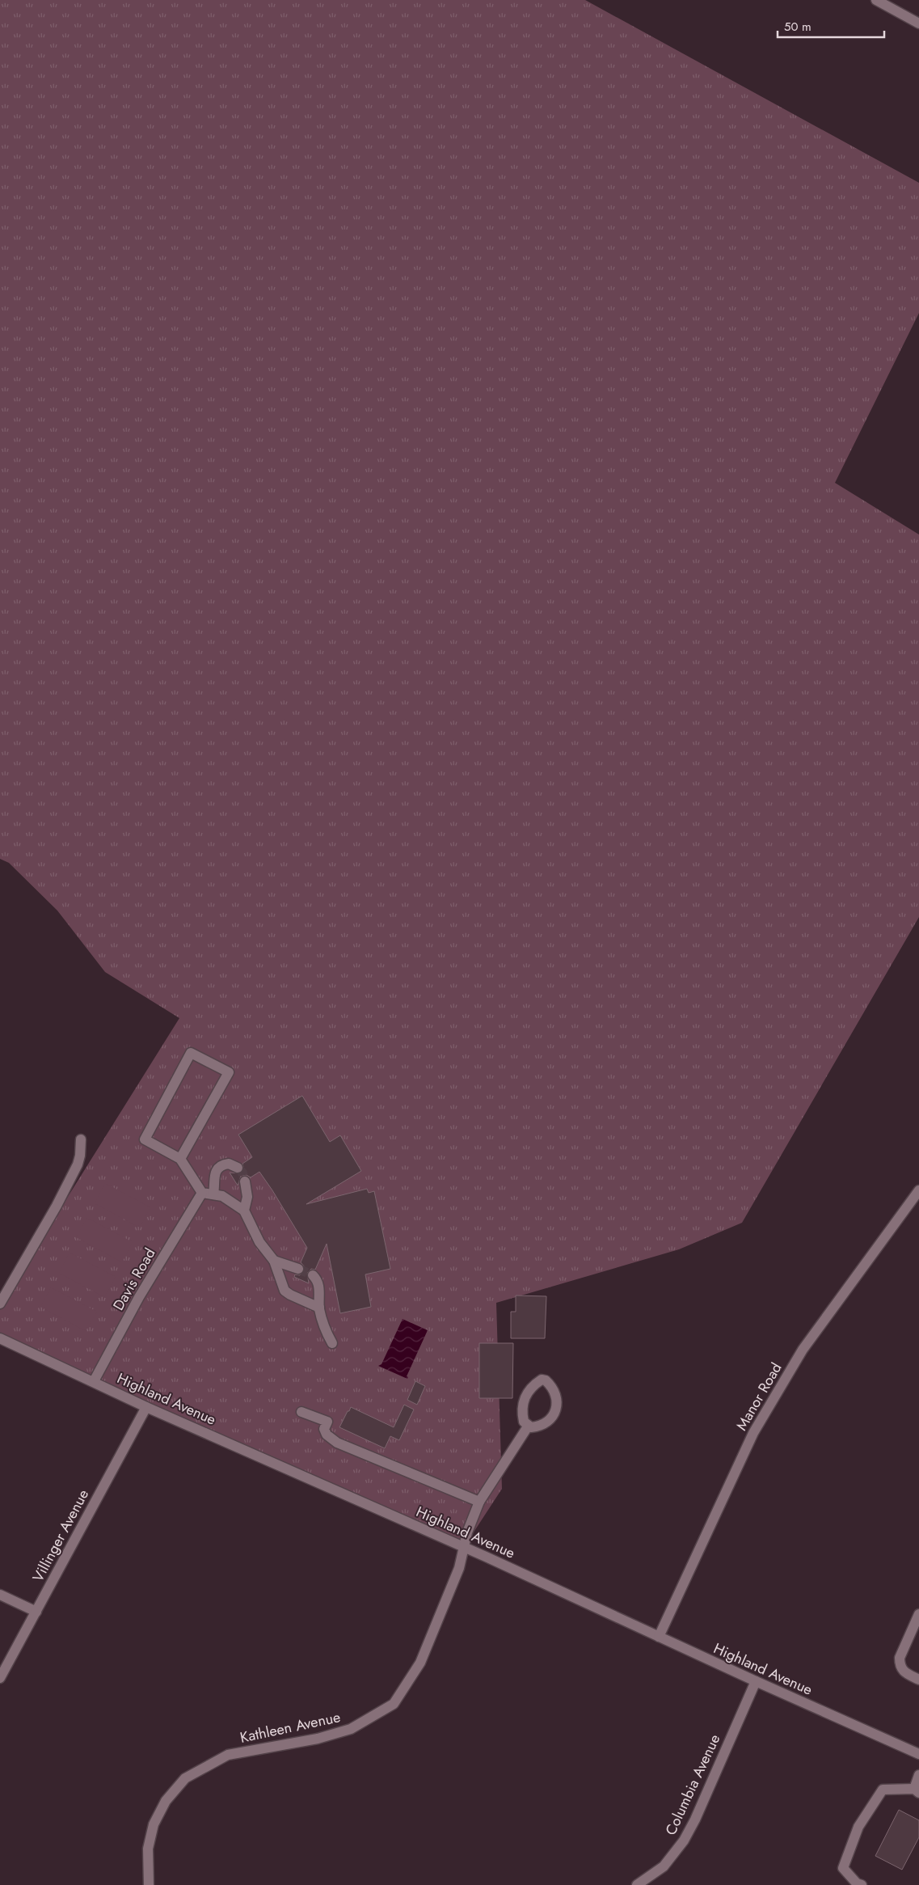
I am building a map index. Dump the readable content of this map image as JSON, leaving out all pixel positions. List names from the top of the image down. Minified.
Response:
{"streets":{"street":["Davis Road","Manor Road","Highland Avenue","Villinger Avenue","Kathleen Avenue","Columbia Avenue"]},"crossings":[["Davis Road","Highland Avenue"],["Manor Road","Highland Avenue"],["Highland Avenue","Villinger Avenue"],["Highland Avenue","Kathleen Avenue"],["Highland Avenue","Columbia Avenue"]],"scale_bar":"50 m"}
